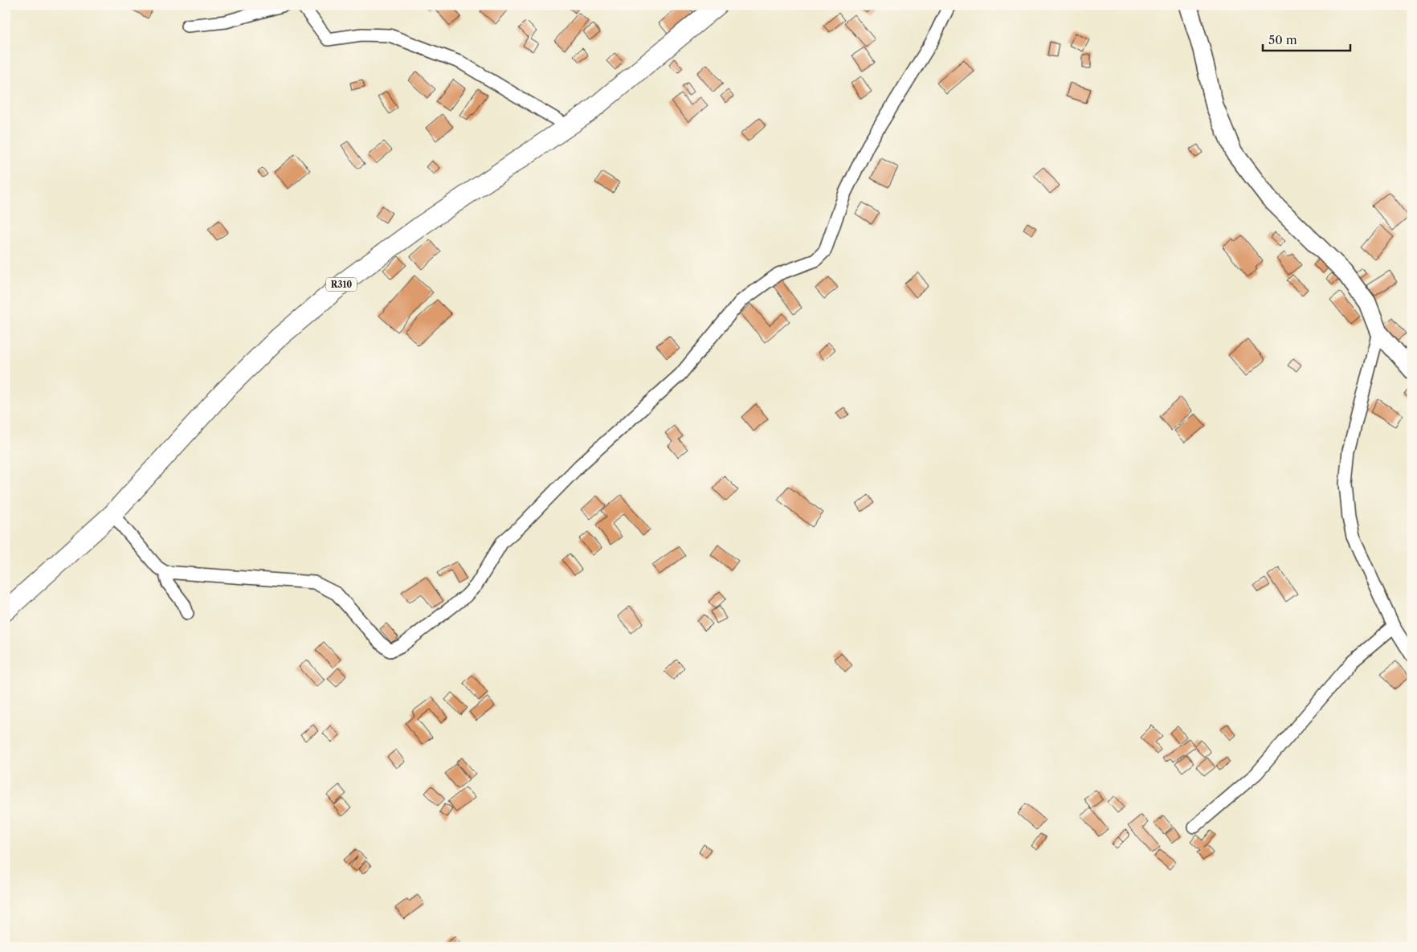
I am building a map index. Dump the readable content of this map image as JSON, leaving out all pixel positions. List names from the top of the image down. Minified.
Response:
{"streets":{"main road":["R310"]},"scale_bar":"50 m"}
